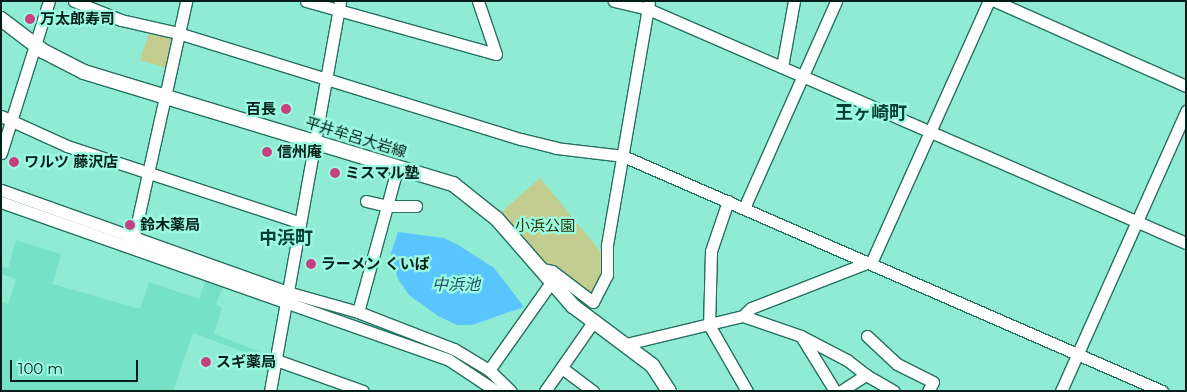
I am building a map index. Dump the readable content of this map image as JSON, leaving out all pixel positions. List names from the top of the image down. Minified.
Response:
{"streets":{"main road":["平井牟呂大岩線"]},"districts":["王ヶ崎町","中浜町"],"water":["中浜池"],"parks":["小浜公園"],"places":["万太郎寿司","百長","信州庵","ワルツ 藤沢店","ミスマル塾","鈴木薬局","ラーメン くいば","スギ薬局"],"scale_bar":"100 m"}
